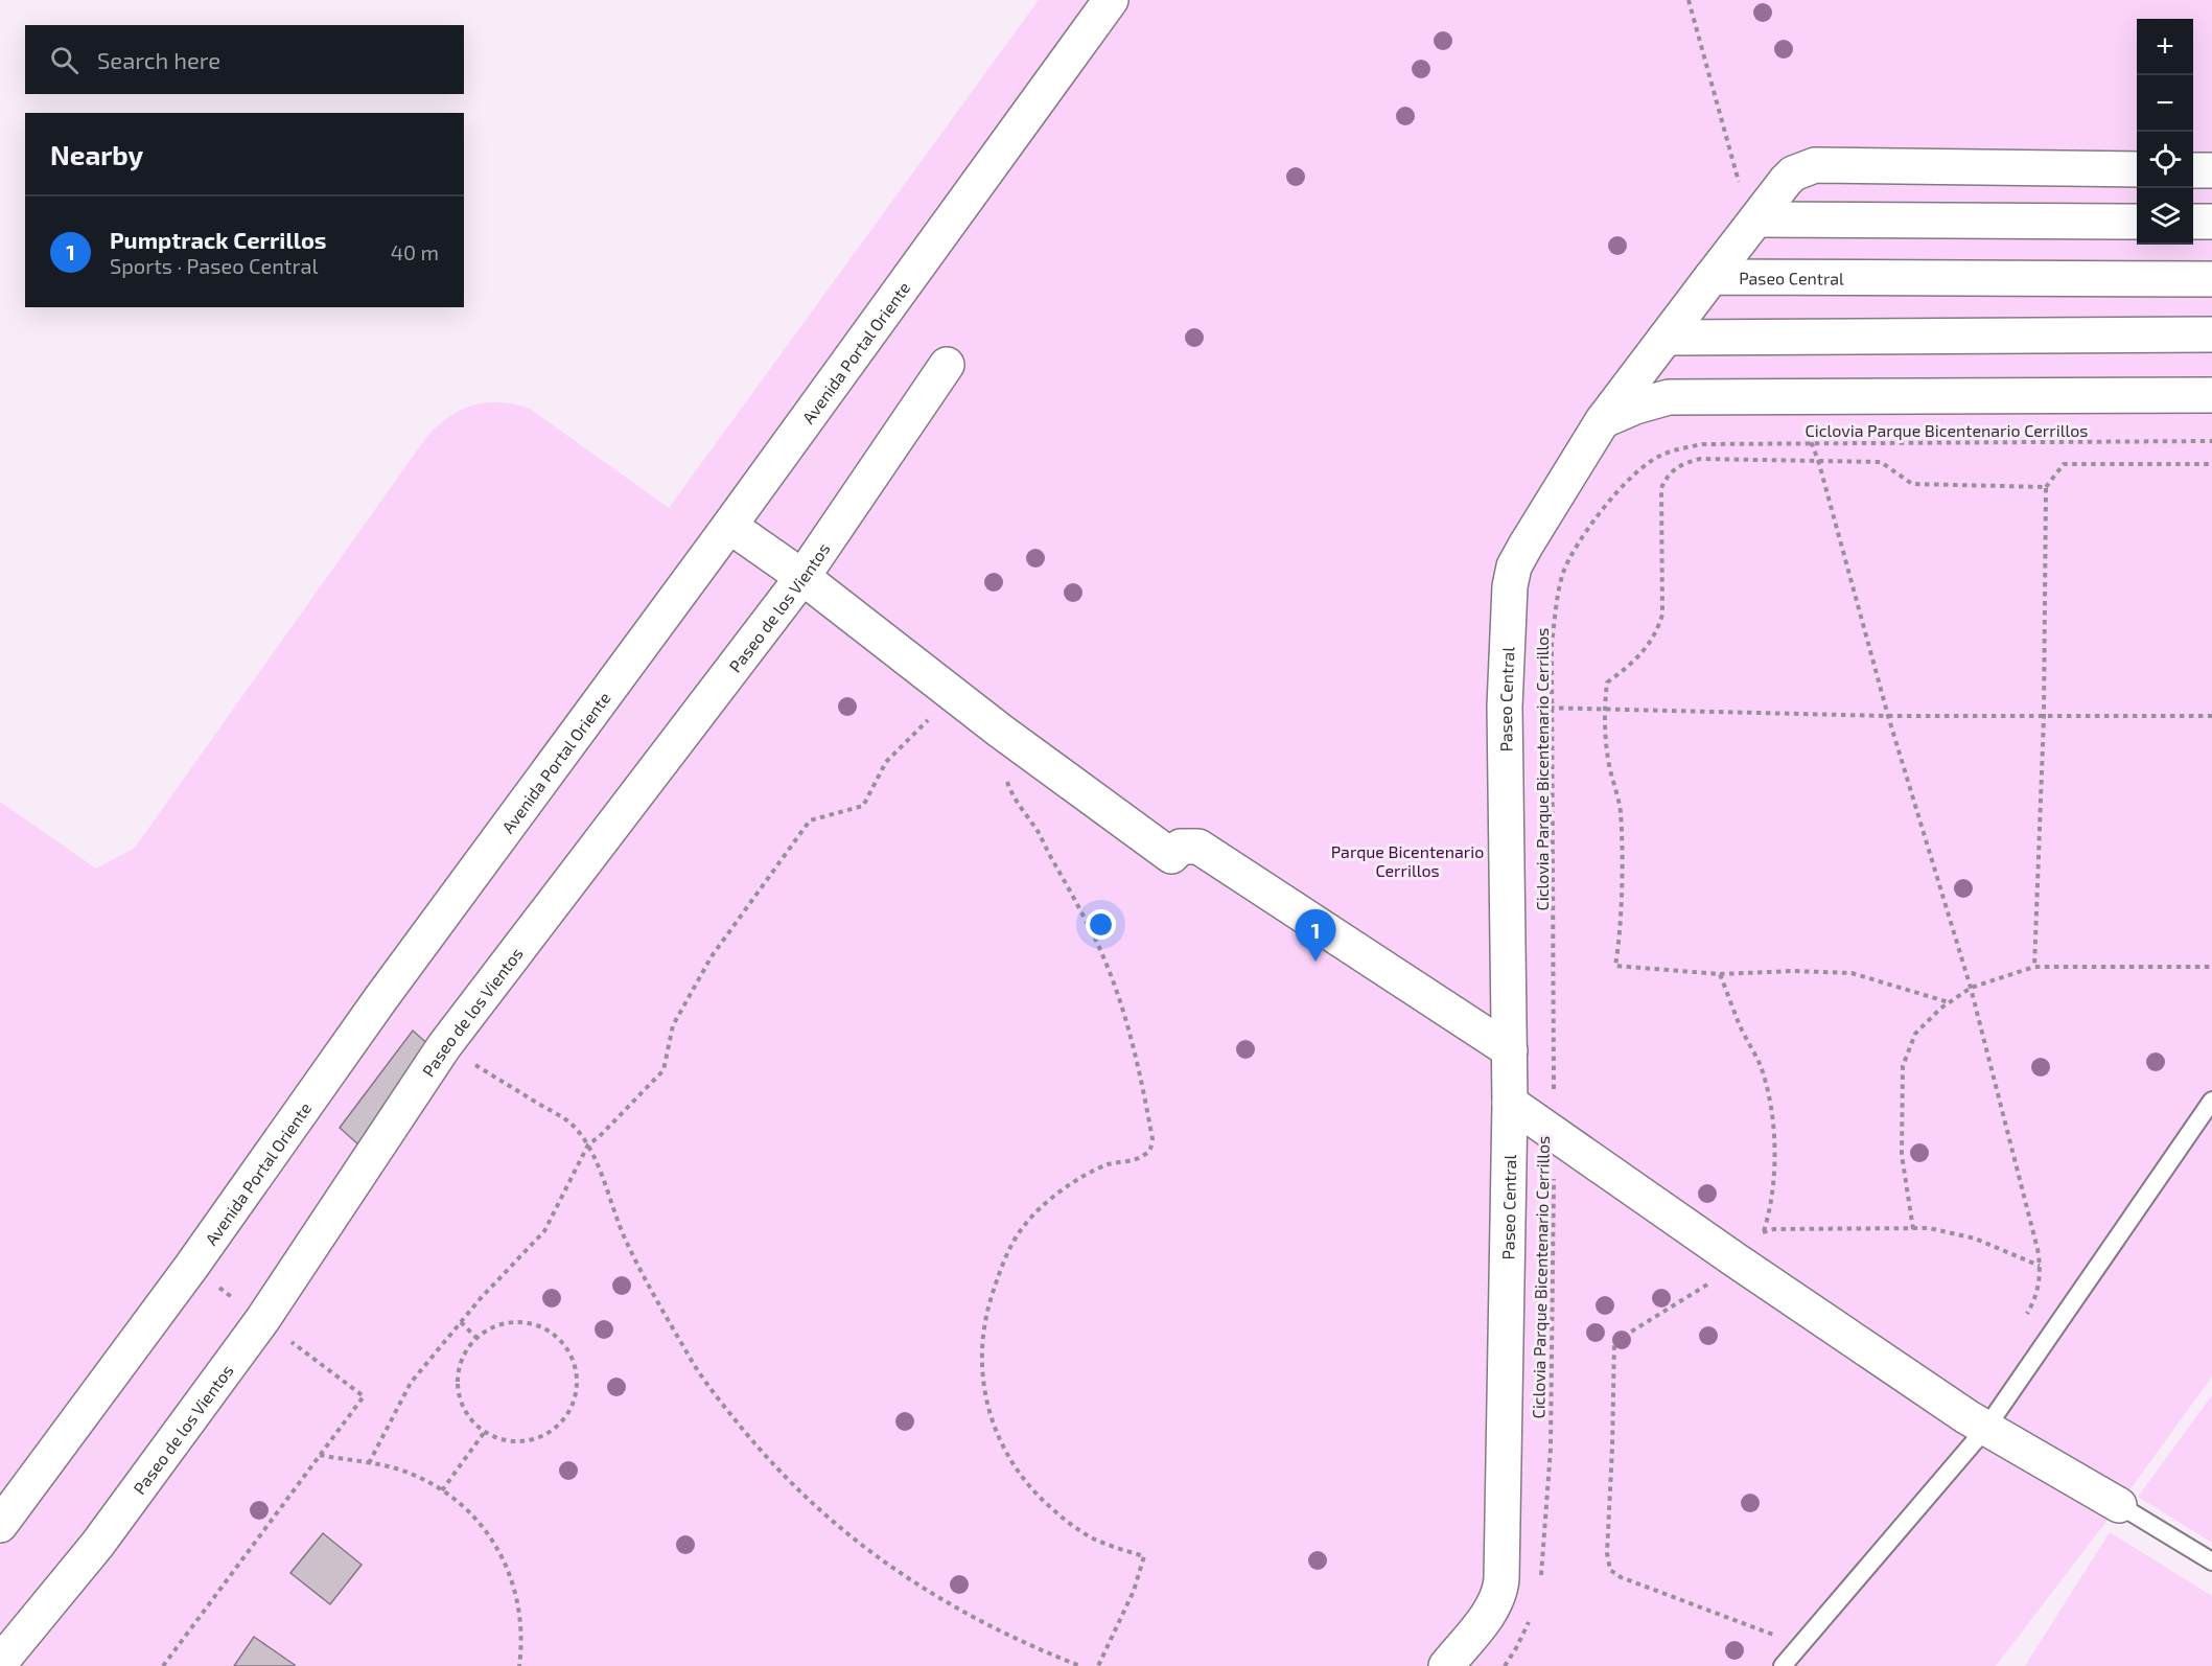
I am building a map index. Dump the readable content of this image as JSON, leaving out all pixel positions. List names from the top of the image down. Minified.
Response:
{"streets":{"street":["Paseo Central","Avenida Portal Oriente","Paseo de los Vientos"],"path":["Ciclovia Parque Bicentenario Cerrillos"]},"parks":["Parque Bicentenario Cerrillos"],"page":{"map_buttons":["+","−"],"search":"Search here","heading":"Nearby","list":[{"mark":"1","name":"Pumptrack Cerrillos","note":"Sports · Paseo Central","value":"40 m"}],"pins":"1"}}
